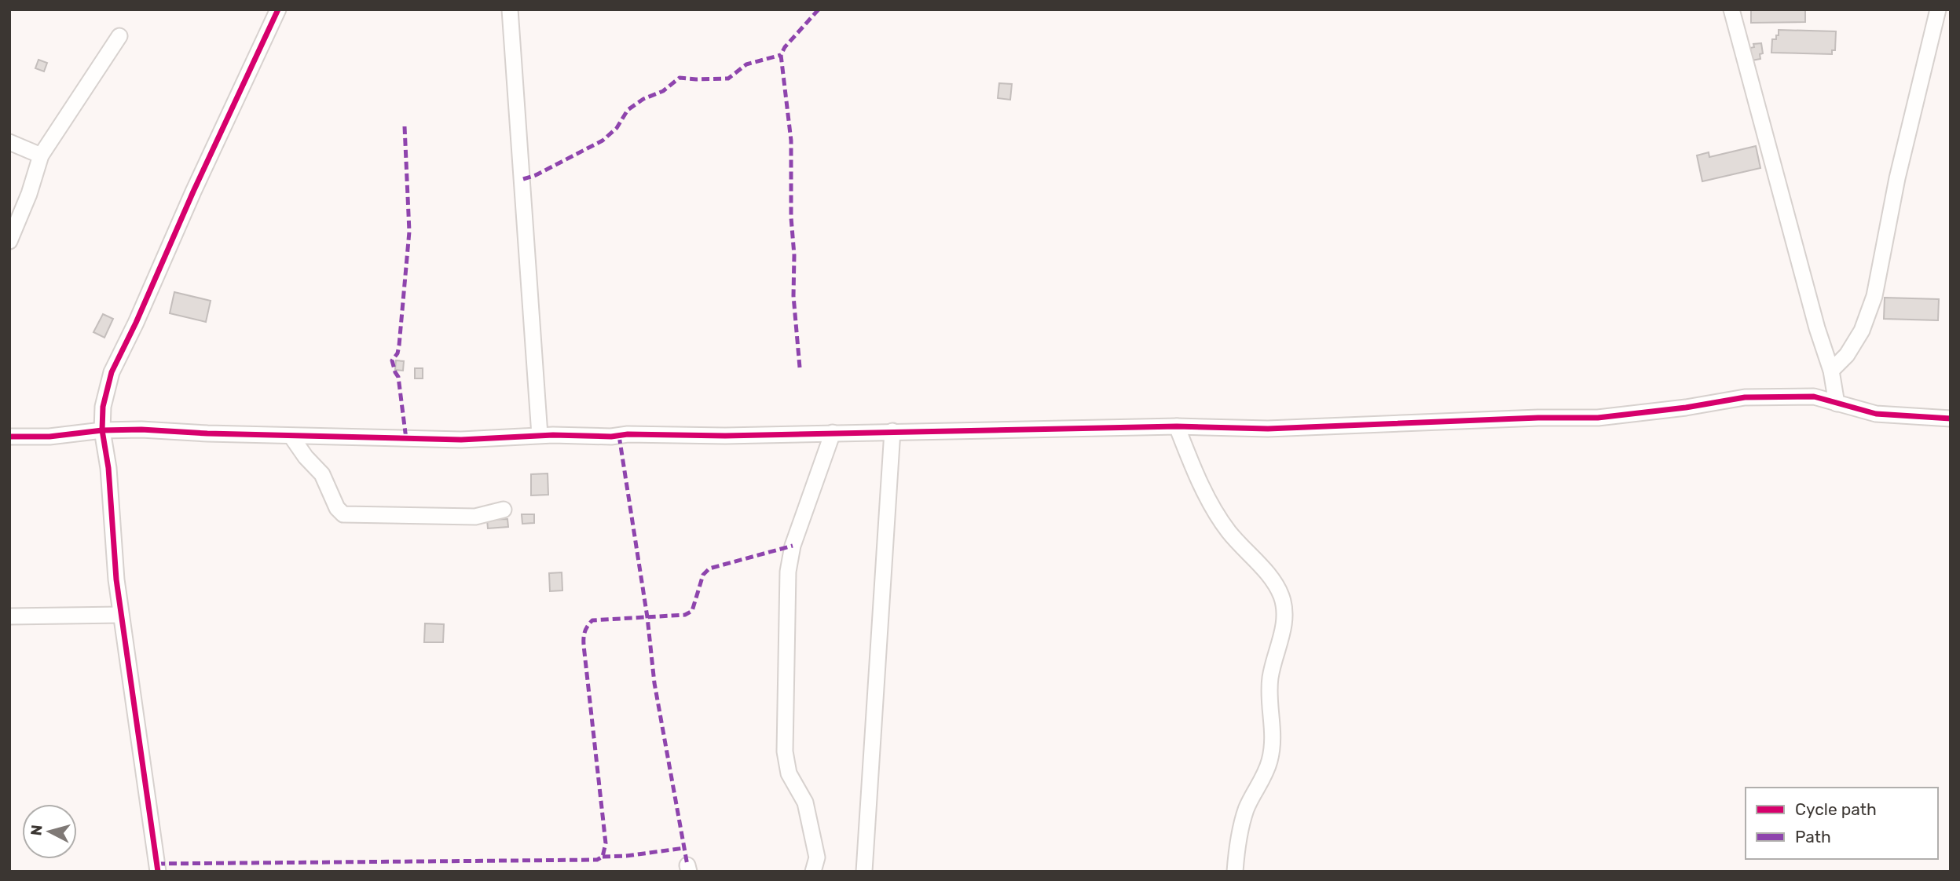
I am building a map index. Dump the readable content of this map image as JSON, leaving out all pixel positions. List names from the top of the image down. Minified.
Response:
{"legend":["Cycle path","Path"],"north":"left"}
